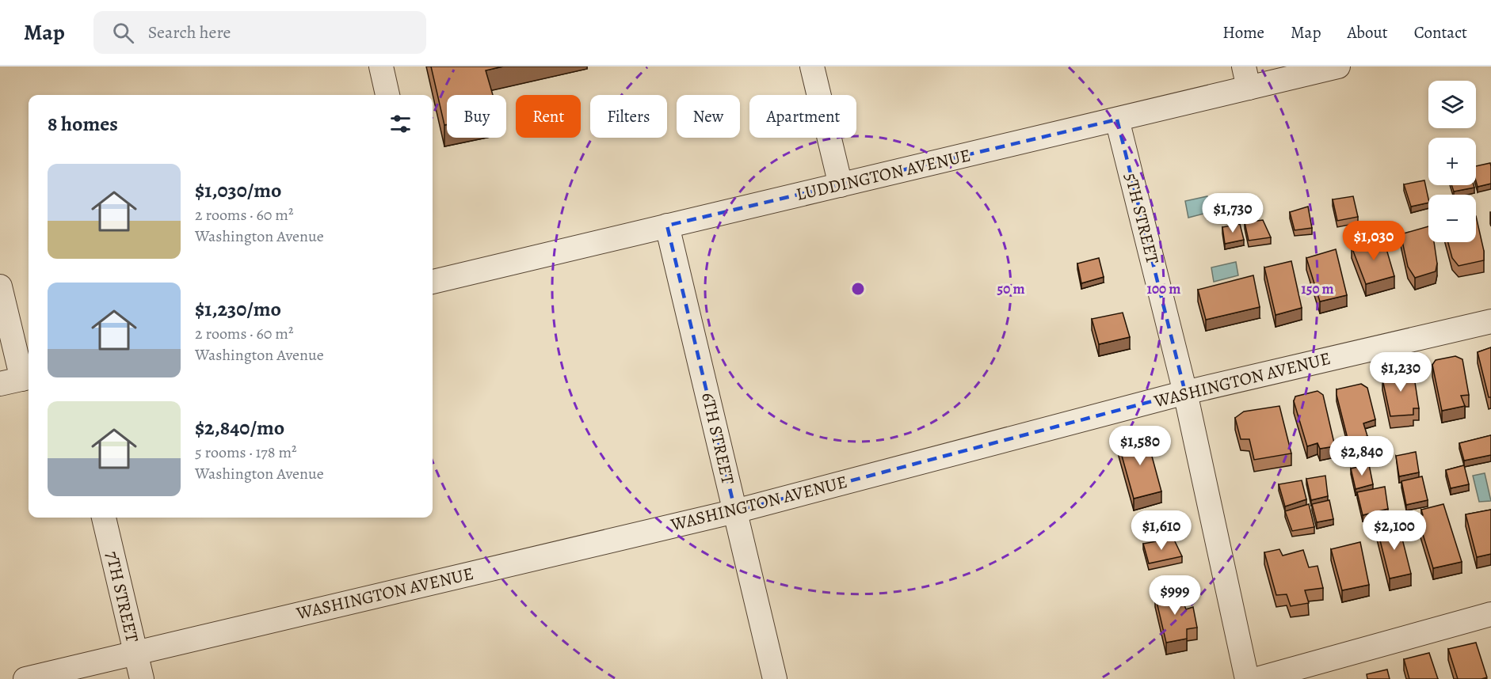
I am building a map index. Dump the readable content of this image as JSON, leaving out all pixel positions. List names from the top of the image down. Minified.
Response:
{"streets":{"street":["LUDDINGTON AVENUE","5TH STREET","WASHINGTON AVENUE","6TH STREET","7TH STREET"]},"crossings":[["LUDDINGTON AVENUE","5TH STREET"],["LUDDINGTON AVENUE","6TH STREET"],["5TH STREET","WASHINGTON AVENUE"],["WASHINGTON AVENUE","6TH STREET"],["WASHINGTON AVENUE","7TH STREET"]],"page":{"header":"Map","search":"Search here","nav":["Home","Map","About","Contact"],"map_buttons":["+","−"],"chip":["Buy","Rent","Filters","New","Apartment"],"heading":"8 homes","list":[{"name":"$1,030/mo","note":"2 rooms · 60 m² · Washington Avenue"},{"name":"$1,230/mo","note":"2 rooms · 60 m² · Washington Avenue"},{"name":"$2,840/mo","note":"5 rooms · 178 m² · Washington Avenue"}],"price":["$1,730","$1,030","$1,230","$1,580","$2,840","$1,610","$2,100","$999"]},"rings":["50 m","100 m","150 m"]}
